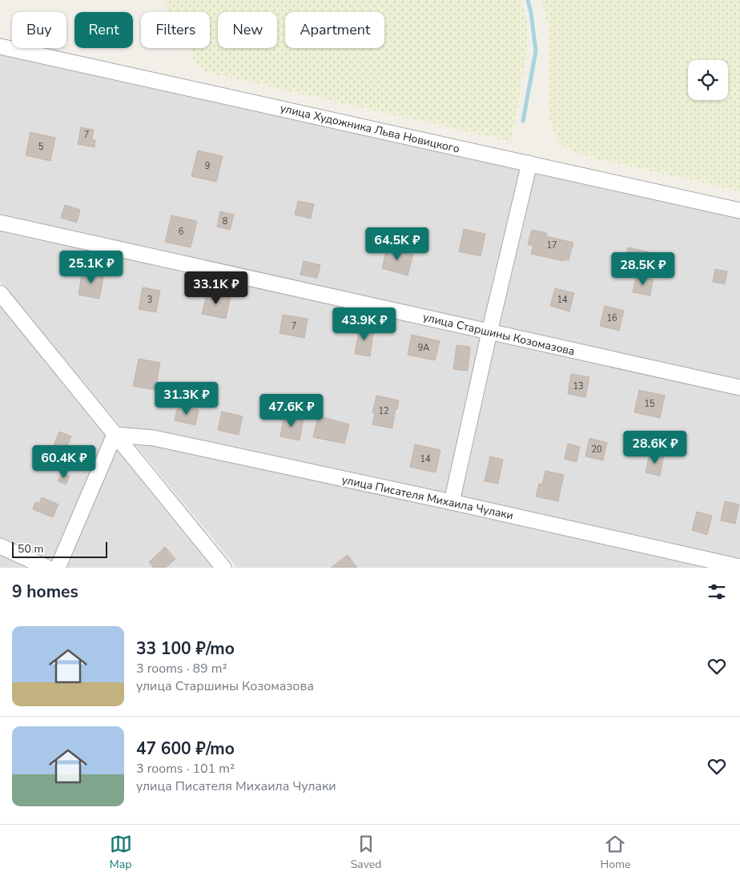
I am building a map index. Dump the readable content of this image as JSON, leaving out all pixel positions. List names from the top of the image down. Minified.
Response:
{"streets":{"street":["улица Художника Льва Новицкого","улица Старшины Козомазова","улица Писателя Михаила Чулаки"]},"house_numbers":["7","5","9","8","6","17","3","14","16","7","9А","13","15","12","20","14"],"scale_bar":"50 m","page":{"chip":["Buy","Rent","Filters","New","Apartment"],"price":["64.5K ₽","25.1K ₽","28.5K ₽","33.1K ₽","43.9K ₽","31.3K ₽","47.6K ₽","28.6K ₽","60.4K ₽"],"scale":"50 m","heading":"9 homes","list":[{"name":"33 100 ₽/mo","note":"3 rooms · 89 m² · улица Старшины Козомазова"},{"name":"47 600 ₽/mo","note":"3 rooms · 101 m² · улица Писателя Михаила Чулаки"}],"tabs":["Map","Saved","Home"]}}
